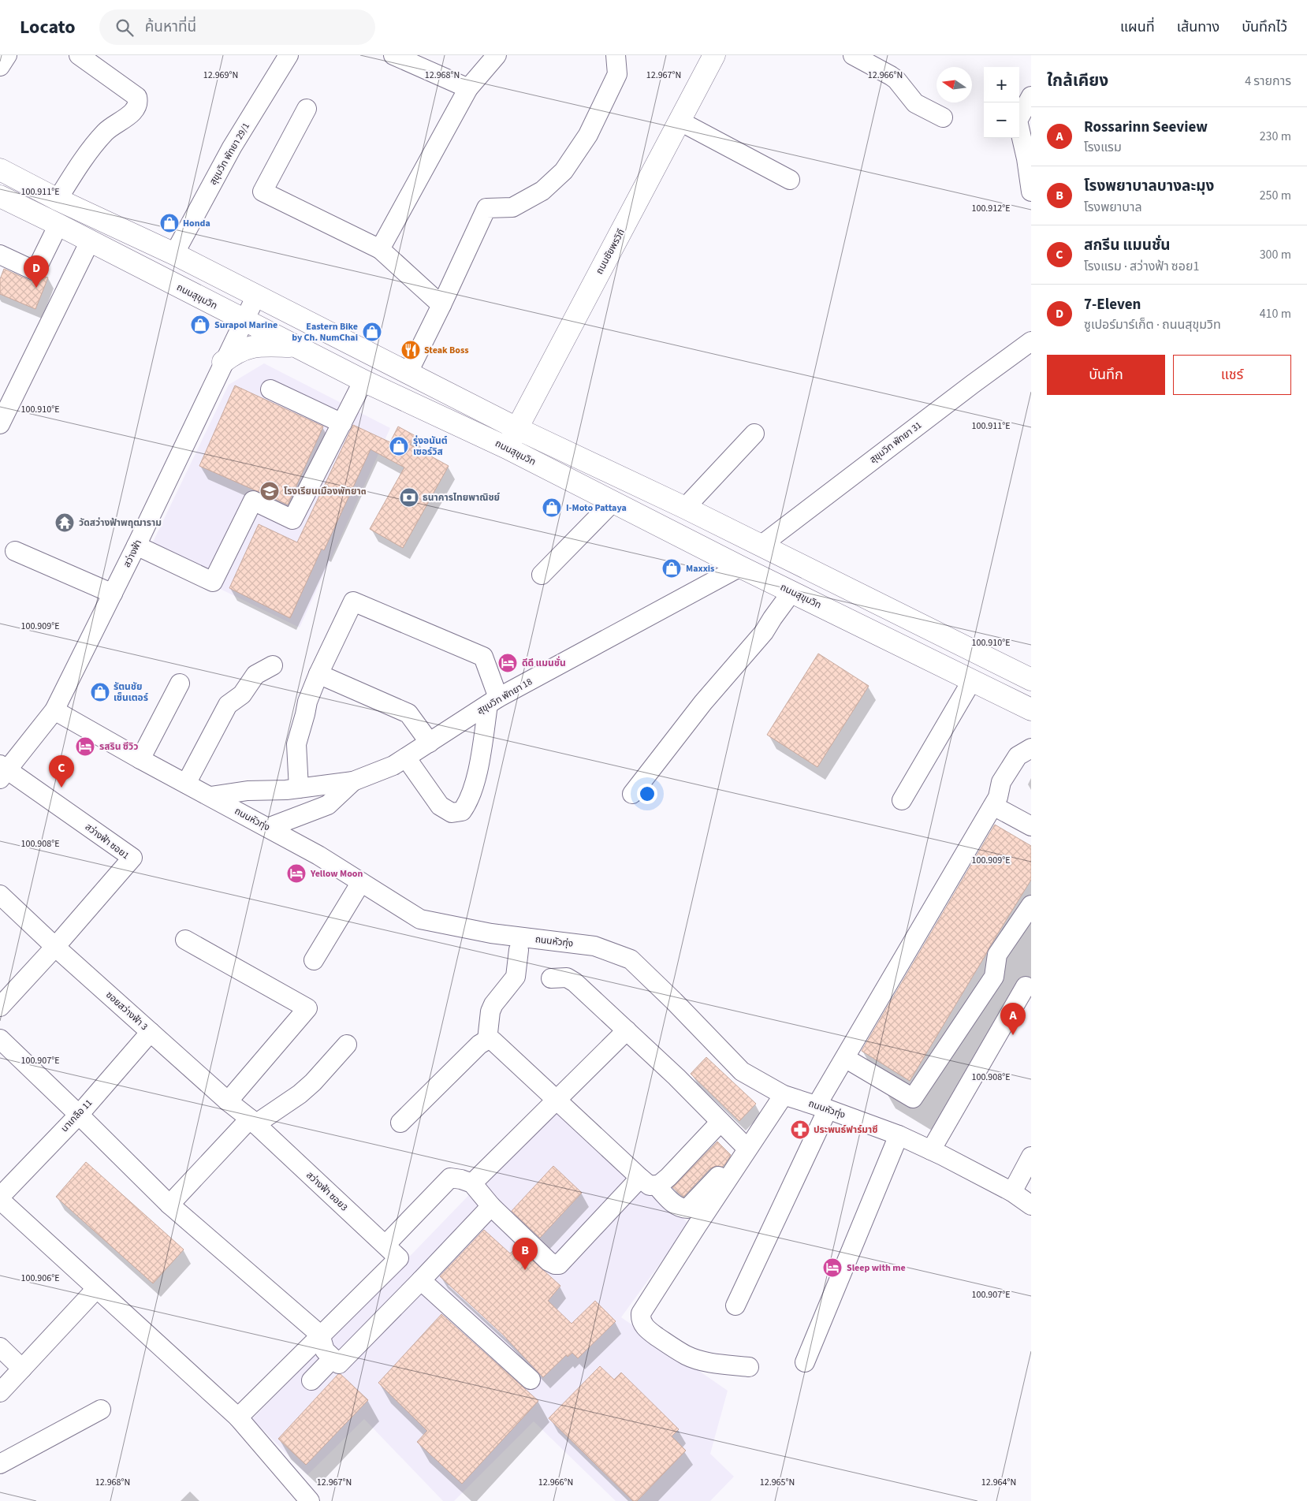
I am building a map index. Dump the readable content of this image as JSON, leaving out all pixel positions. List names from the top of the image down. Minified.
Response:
{"streets":{"main road":["ถนนชัยพรวิถี","ถนนสุขุมวิท"],"street":["สุขุมวิท พัทยา 29/1","สุขุมวิท พัทยา 31","สว่างฟ้า","สุขุมวิท พัทยา 18","ถนนหัวทุ่ง","สว่างฟ้า ซอย1","ซอยสว่างฟ้า 3","นาเกลือ 11","สว่างฟ้า ซอย3"]},"crossings":[["ถนนชัยพรวิถี","ถนนสุขุมวิท"],["ถนนสุขุมวิท","สว่างฟ้า"],["ถนนสุขุมวิท","สุขุมวิท พัทยา 18"],["สว่างฟ้า","ถนนหัวทุ่ง"],["สว่างฟ้า","สว่างฟ้า ซอย1"],["สุขุมวิท พัทยา 18","ถนนหัวทุ่ง"],["สว่างฟ้า ซอย1","ซอยสว่างฟ้า 3"],["ซอยสว่างฟ้า 3","นาเกลือ 11"],["ซอยสว่างฟ้า 3","สว่างฟ้า ซอย3"]],"places":{"shop":["Honda","Surapol Marine","Eastern Bike by Ch. NumChai","รุ่งอนันต์ เซอร์วิส","I-Moto Pattaya","Maxxis","รัตนชัย เซ็นเตอร์"],"restaurant":["Steak Boss"],"school or university":["โรงเรียนเมืองพัทยา๓"],"bank":["ธนาคารไทยพาณิชย์"],"temple":["วัดสว่างฟ้าพฤฒาราม"],"hotel":["ดีดี แมนชั่น","รสริน ซีวิว","Yellow Moon","Sleep with me"],"pharmacy":["ประพนธ์ฟาร์มาซี"]},"north":"left","page":{"header":"Locato","search":"ค้นหาที่นี่","nav":["แผนที่","เส้นทาง","บันทึกไว้"],"heading":["ใกล้เคียง","4 รายการ"],"map_buttons":["+","−"],"list":[{"mark":"A","name":"Rossarinn Seeview","note":"โรงแรม","value":"230 m"},{"mark":"B","name":"โรงพยาบาลบางละมุง","note":"โรงพยาบาล","value":"250 m"},{"mark":"C","name":"สกรีน แมนชั่น","note":"โรงแรม · สว่างฟ้า ซอย1","value":"300 m"},{"mark":"D","name":"7-Eleven","note":"ซูเปอร์มาร์เก็ต · ถนนสุขุมวิท","value":"410 m"}],"pins":["D","C","A","B"],"buttons":["บันทึก","แชร์"]},"coordinates":["12.969°N","12.968°N","12.967°N","12.966°N","100.911°E","100.912°E","100.910°E","100.909°E","100.908°E","100.907°E","100.906°E","12.965°N","12.964°N"]}
